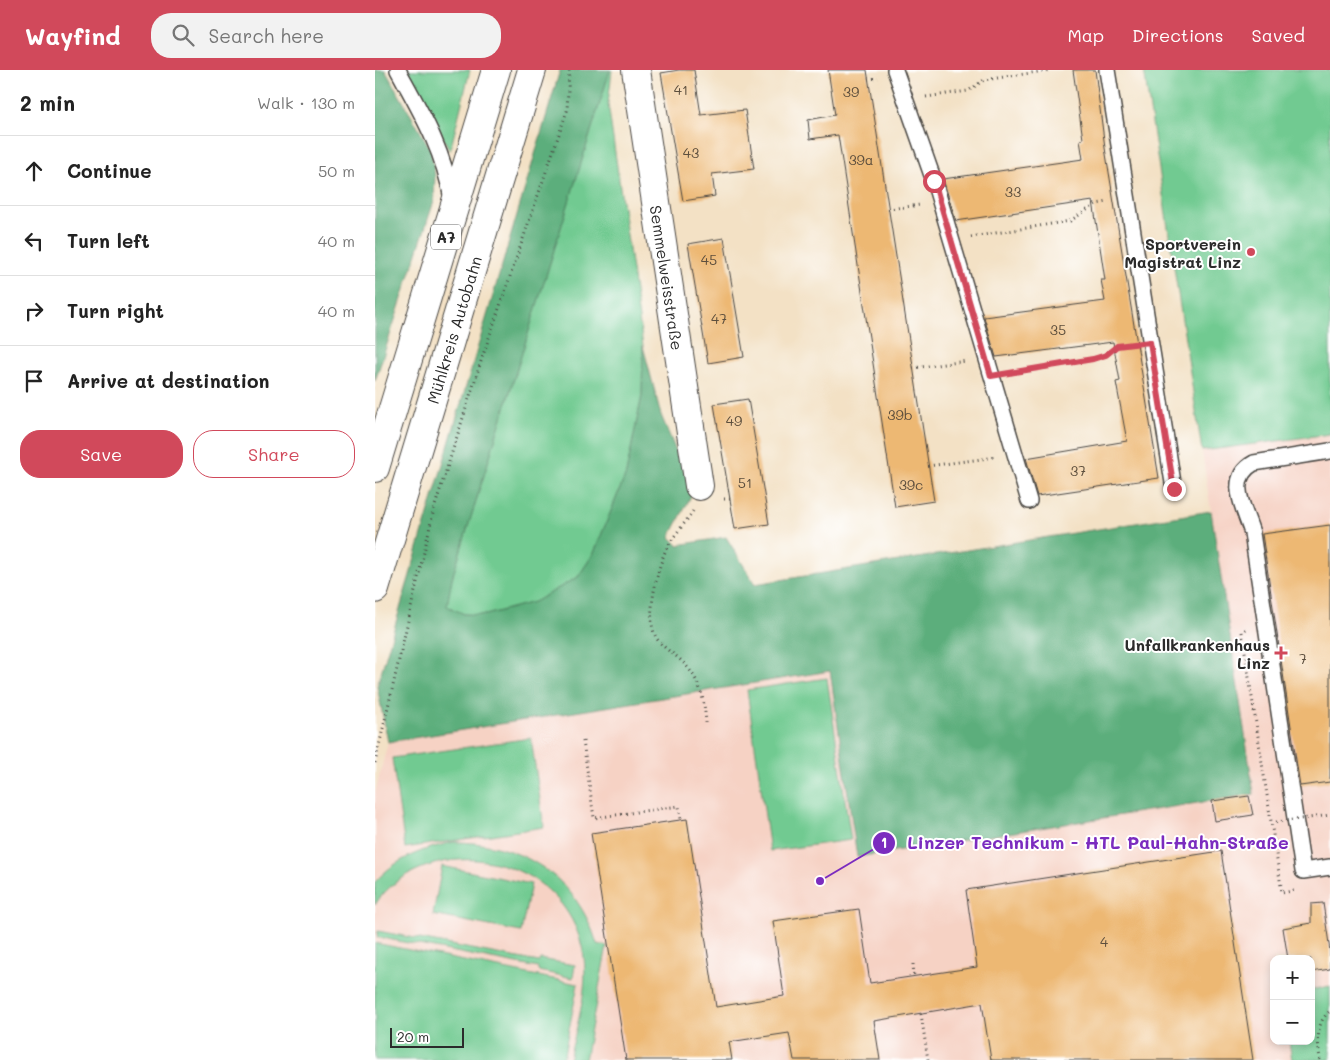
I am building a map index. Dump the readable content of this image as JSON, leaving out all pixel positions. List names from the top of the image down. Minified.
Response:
{"streets":{"main road":["A7","Semmelweisstraße","Mühlkreis Autobahn"]},"places":{"other":["Sportverein Magistrat Linz","Linzer Technikum - HTL Paul-Hahn-Straße"],"health":["Unfallkrankenhaus Linz"]},"house_numbers":["41","39","43","39a","33","45","47","35","39b","49","37","51","39c","7","4"],"scale_bar":"20 m","page":{"header":"Wayfind","search":"Search here","nav":["Map","Directions","Saved"],"heading":["2 min","Walk · 130 m"],"list":[["Continue","50 m"],["Turn left","40 m"],["Turn right","40 m"],"Arrive at destination"],"buttons":["Save","Share"],"map_buttons":["+","−"],"scale":"20 m"}}
